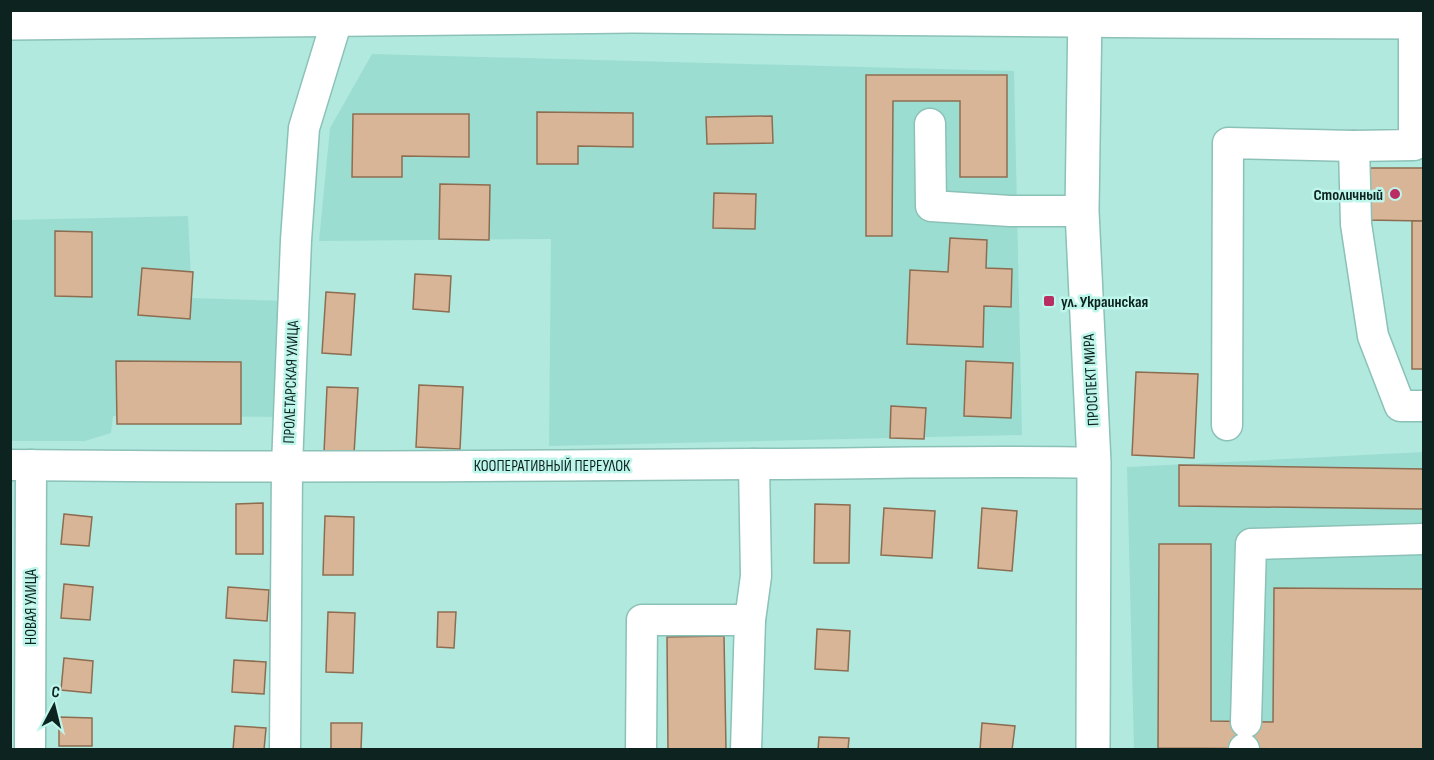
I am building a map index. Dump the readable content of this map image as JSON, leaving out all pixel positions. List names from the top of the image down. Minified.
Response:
{"streets":{"main road":["ПРОСПЕКТ МИРА"],"street":["ПРОЛЕТАРСКАЯ УЛИЦА","КООПЕРАТИВНЫЙ ПЕРЕУЛОК","НОВАЯ УЛИЦА"]},"crossings":[["ПРОСПЕКТ МИРА","КООПЕРАТИВНЫЙ ПЕРЕУЛОК"],["ПРОЛЕТАРСКАЯ УЛИЦА","КООПЕРАТИВНЫЙ ПЕРЕУЛОК"],["КООПЕРАТИВНЫЙ ПЕРЕУЛОК","НОВАЯ УЛИЦА"]],"places":{"other":["Столичный"],"transit":["ул. Украинская"]},"north":"top"}
